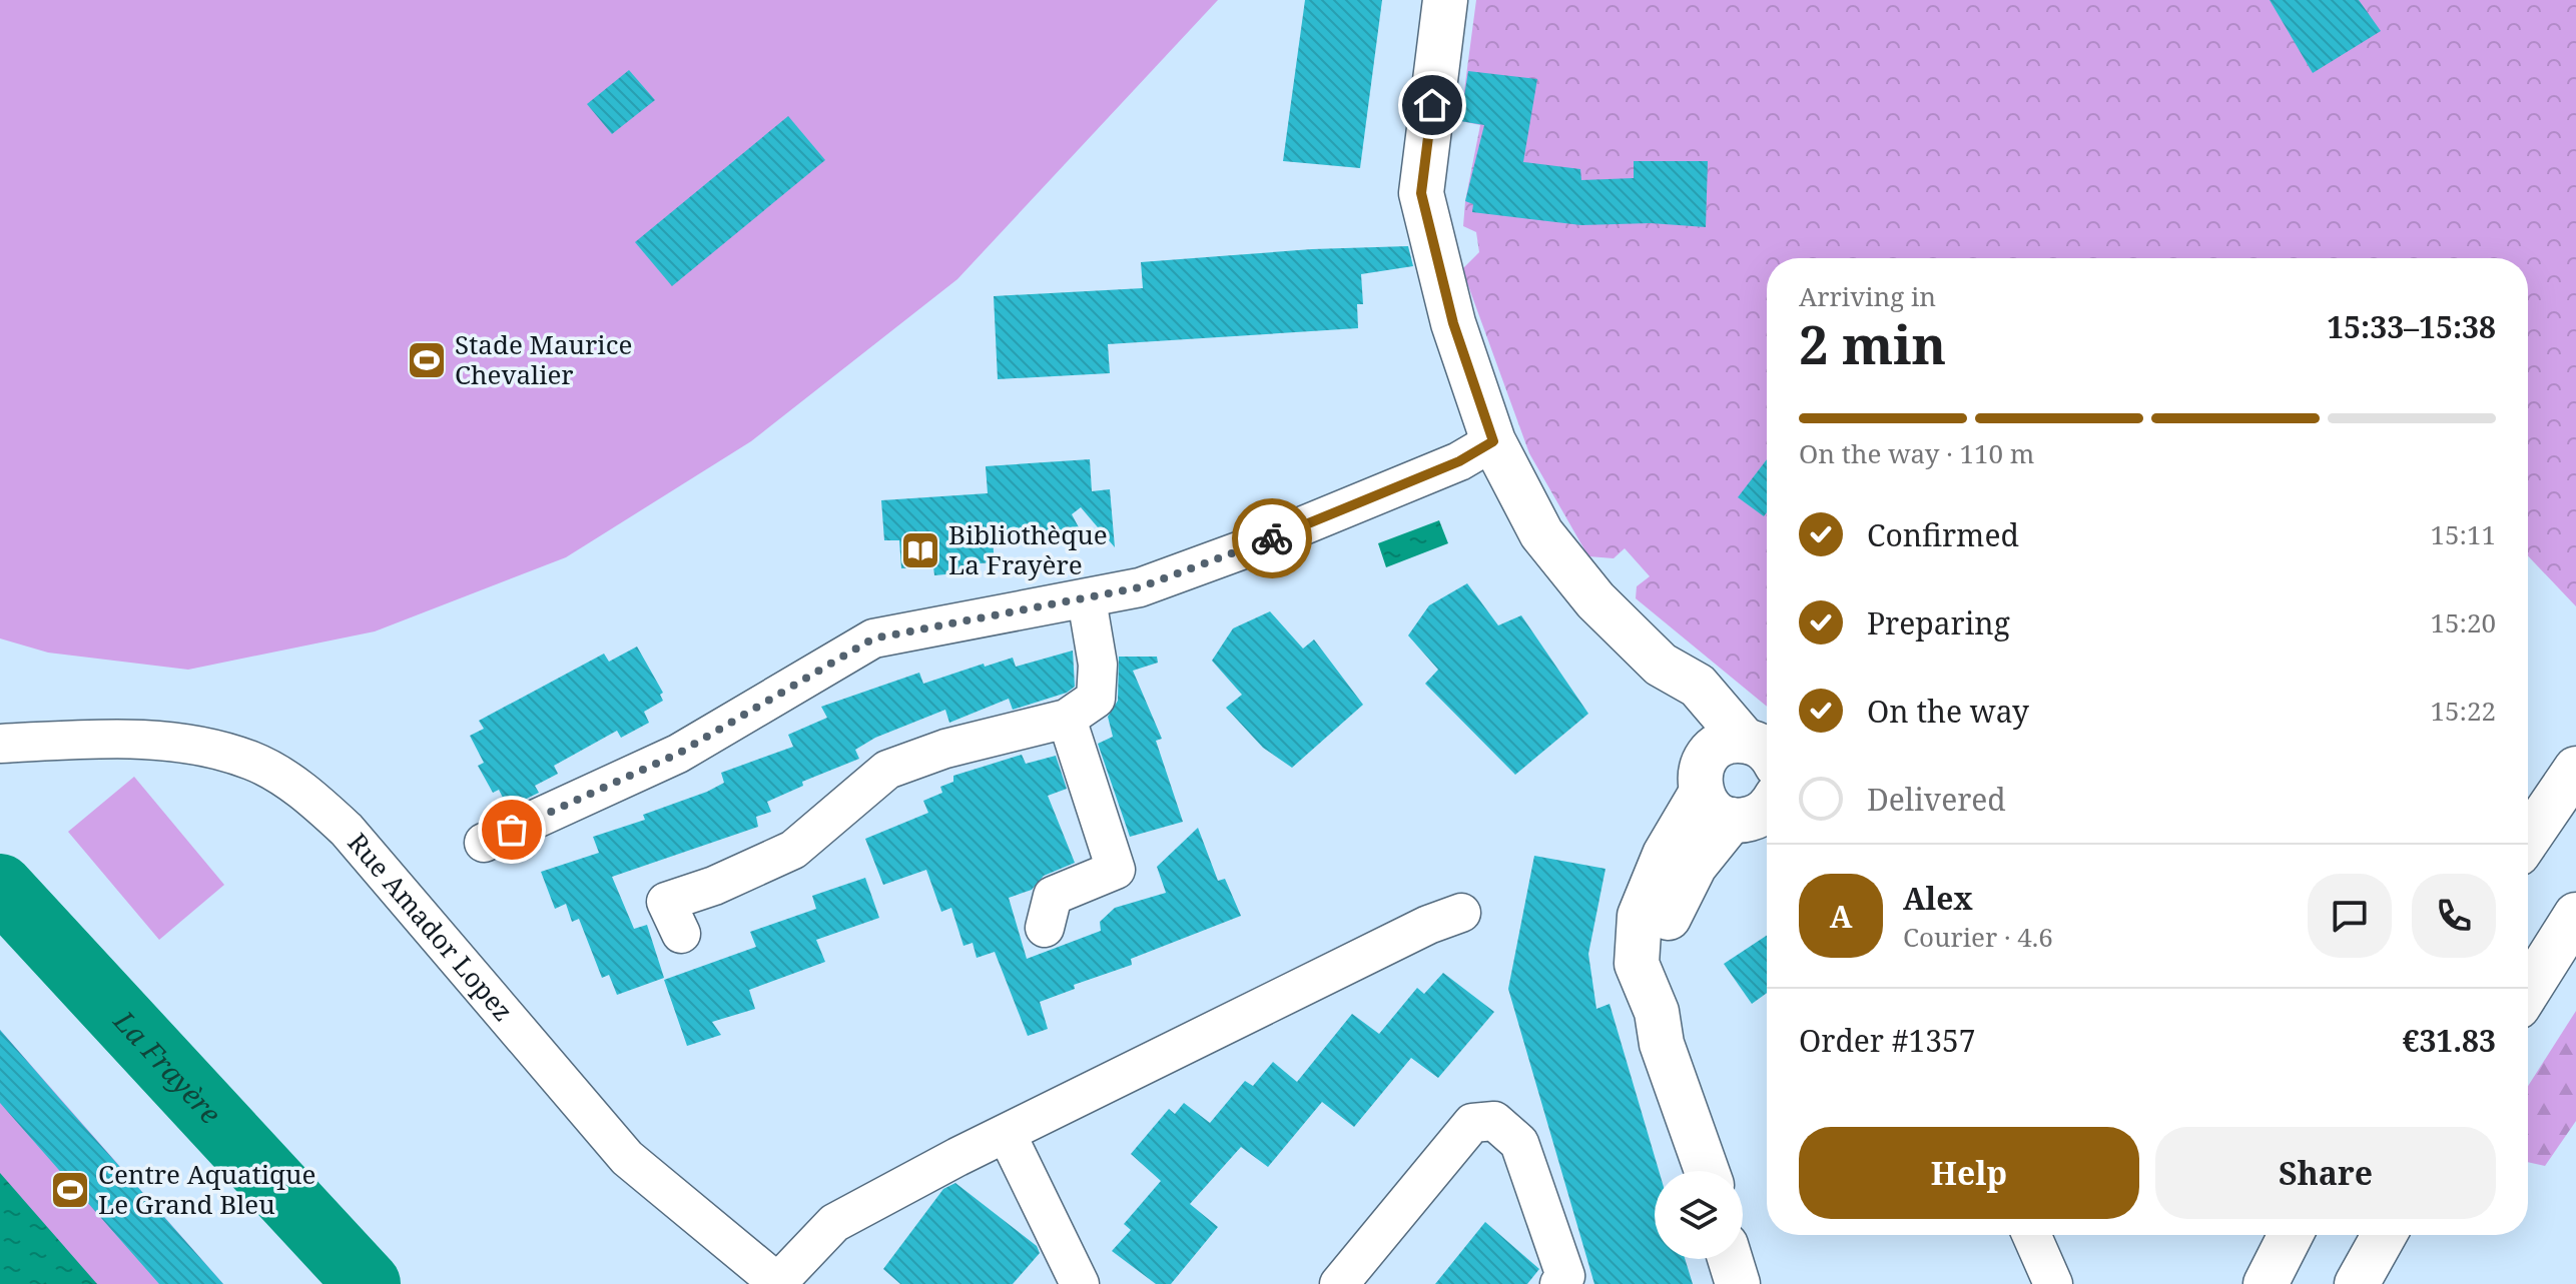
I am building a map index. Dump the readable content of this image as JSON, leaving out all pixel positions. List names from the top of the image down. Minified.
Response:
{"streets":{"street":["Rue Amador Lopez"]},"water":["La Frayère"],"places":{"sports":["Stade Maurice Chevalier","Centre Aquatique Le Grand Bleu"],"library":["Bibliothèque La Frayère"]},"page":{"heading":["2 min","Arriving in","15:33–15:38"],"panel":["Alex","Courier · 4.6","Order #1357","€31.83"],"bar":"On the way · 110 m","list":[["Confirmed","15:11"],["Preparing","15:20"],["On the way","15:22"],"Delivered"],"round":"A","buttons":["Help","Share"]}}
